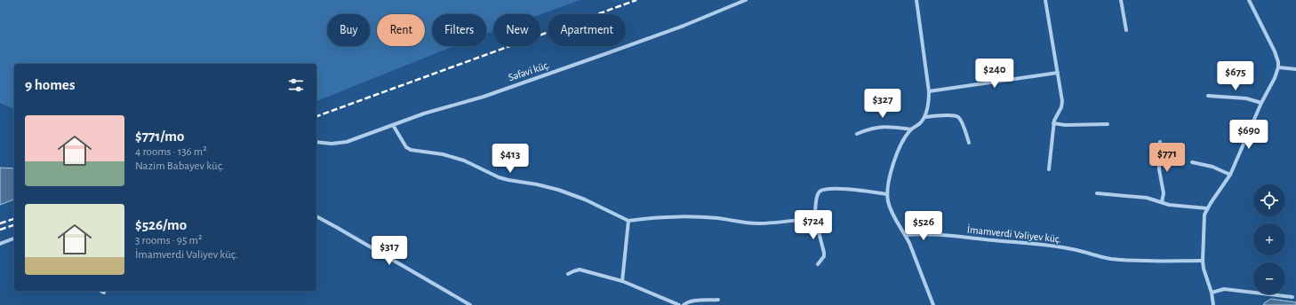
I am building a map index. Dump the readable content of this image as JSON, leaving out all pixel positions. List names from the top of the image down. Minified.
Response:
{"streets":{"street":["Səfəvi küç.","İmamverdi Vəliyev küç."]},"page":{"chip":["Buy","Rent","Filters","New","Apartment"],"price":["$240","$675","$327","$690","$771","$413","$724","$526","$317"],"heading":"9 homes","list":[{"name":"$771/mo","note":"4 rooms · 136 m² · Nazim Babayev küç."},{"name":"$526/mo","note":"3 rooms · 95 m² · İmamverdi Vəliyev küç."}],"map_buttons":["+","−"]}}
